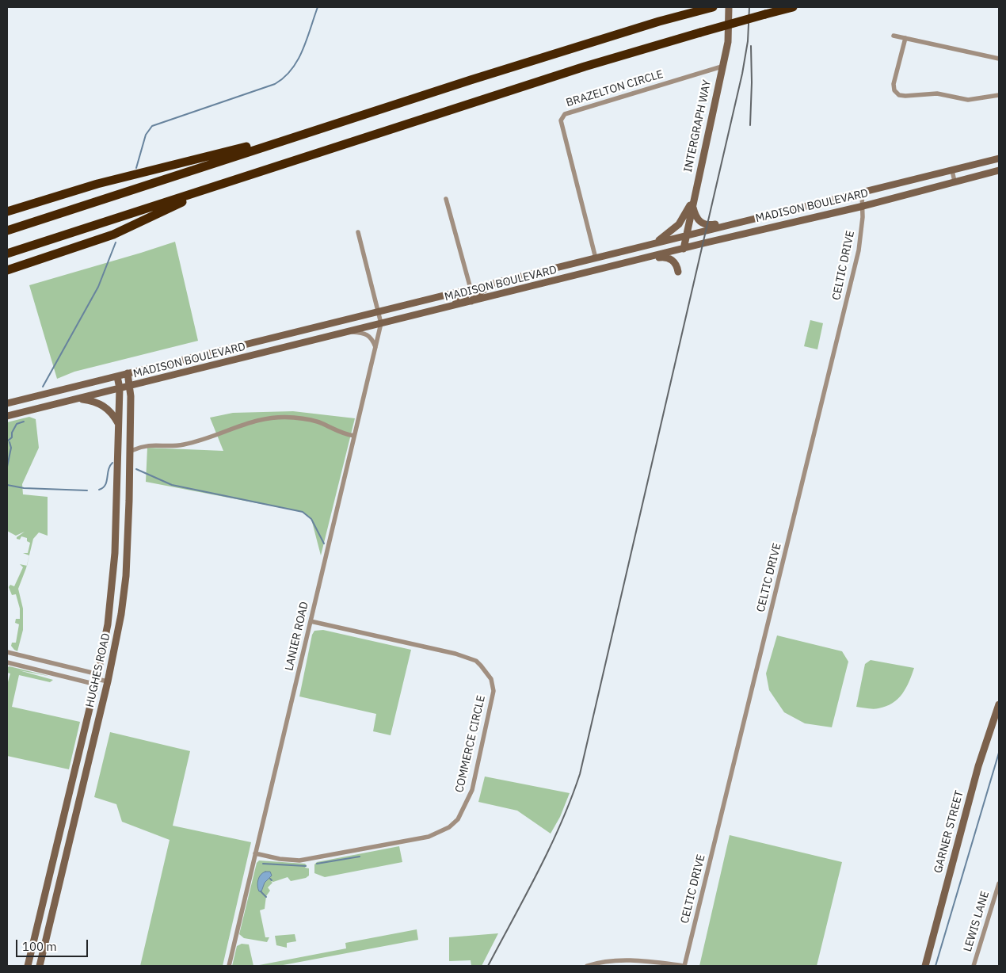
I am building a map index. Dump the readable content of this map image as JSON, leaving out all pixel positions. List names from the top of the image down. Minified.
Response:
{"streets":{"main road":["INTERGRAPH WAY","MADISON BOULEVARD","HUGHES ROAD","GARNER STREET"],"street":["BRAZELTON CIRCLE","CELTIC DRIVE","LANIER ROAD","COMMERCE CIRCLE","LEWIS LANE"]},"crossings":[["BRAZELTON CIRCLE","INTERGRAPH WAY"],["BRAZELTON CIRCLE","MADISON BOULEVARD"],["INTERGRAPH WAY","MADISON BOULEVARD"],["MADISON BOULEVARD","CELTIC DRIVE"],["MADISON BOULEVARD","LANIER ROAD"],["MADISON BOULEVARD","HUGHES ROAD"],["LANIER ROAD","COMMERCE CIRCLE"]],"scale_bar":"100 m"}
